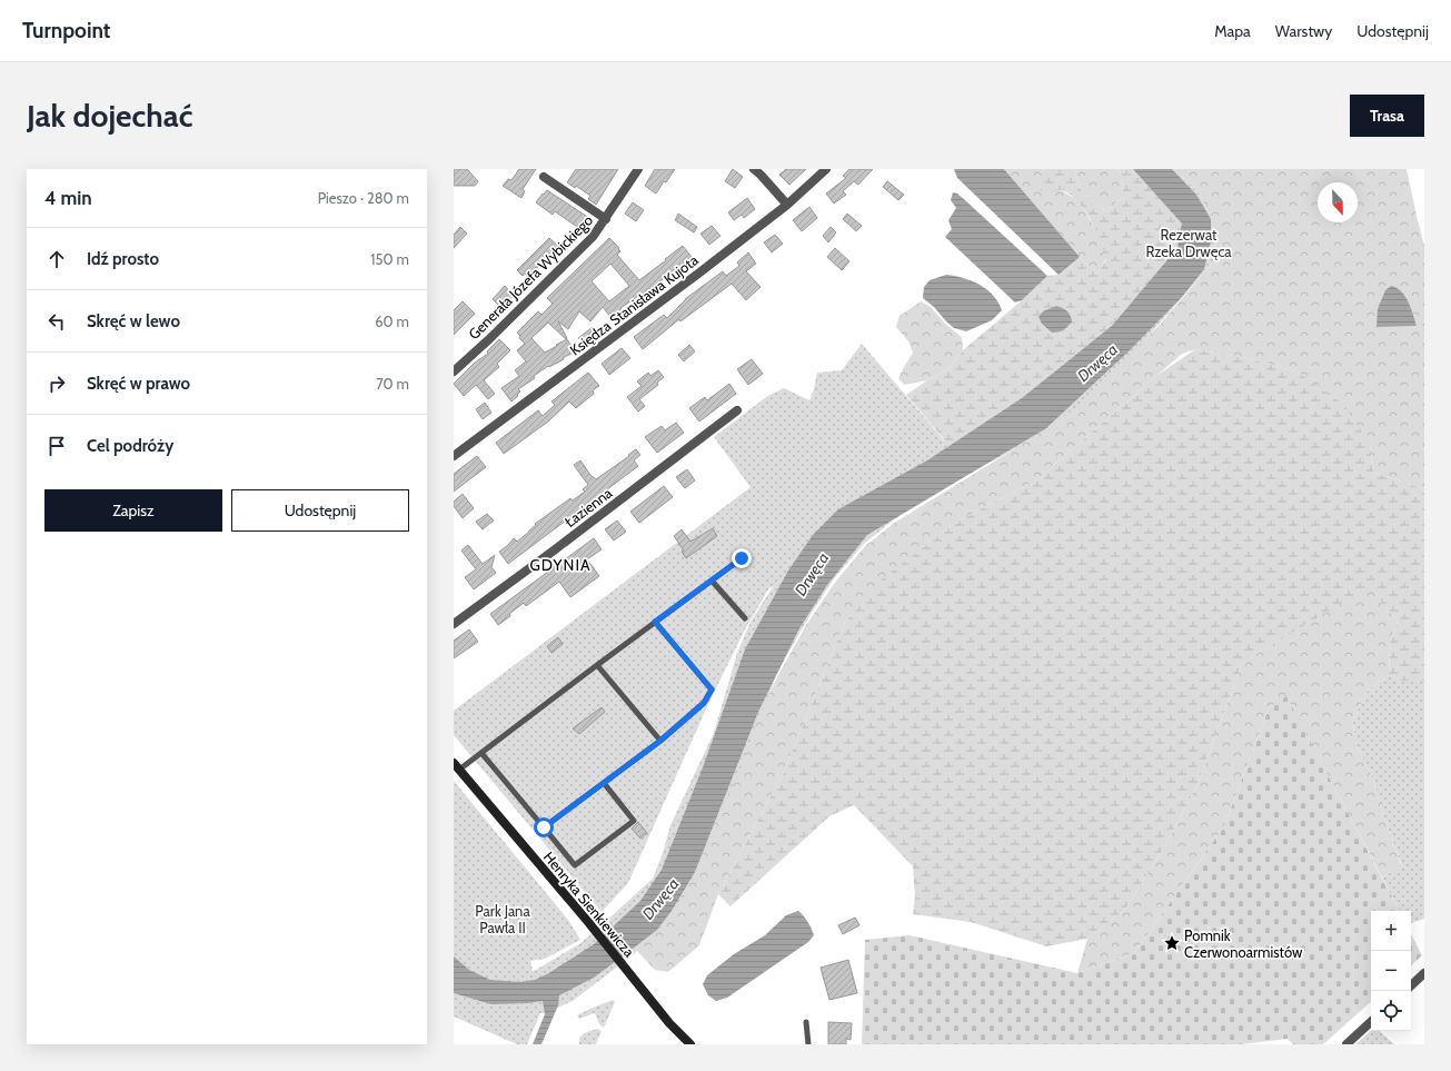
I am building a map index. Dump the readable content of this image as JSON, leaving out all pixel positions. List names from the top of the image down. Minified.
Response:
{"streets":{"main road":["Henryka Sienkiewicza"],"street":["Generała Józefa Wybickiego","Księdza Stanisława Kujota","Łazienna"]},"districts":["GDYNIA"],"water":["Drwęca"],"parks":["Rezerwat Rzeka Drwęca","Park Jana Pawła II"],"places":{"place":["Pomnik Czerwonoarmistów"]},"north":"bottom","page":{"header":"Turnpoint","nav":["Mapa","Warstwy","Udostępnij"],"buttons":["Trasa",["Zapisz","Udostępnij"]],"title":"Jak dojechać","heading":["4 min","Pieszo · 280 m"],"list":[["Idź prosto","150 m"],["Skręć w lewo","60 m"],["Skręć w prawo","70 m"],"Cel podróży"],"map_buttons":["+","−"]}}
